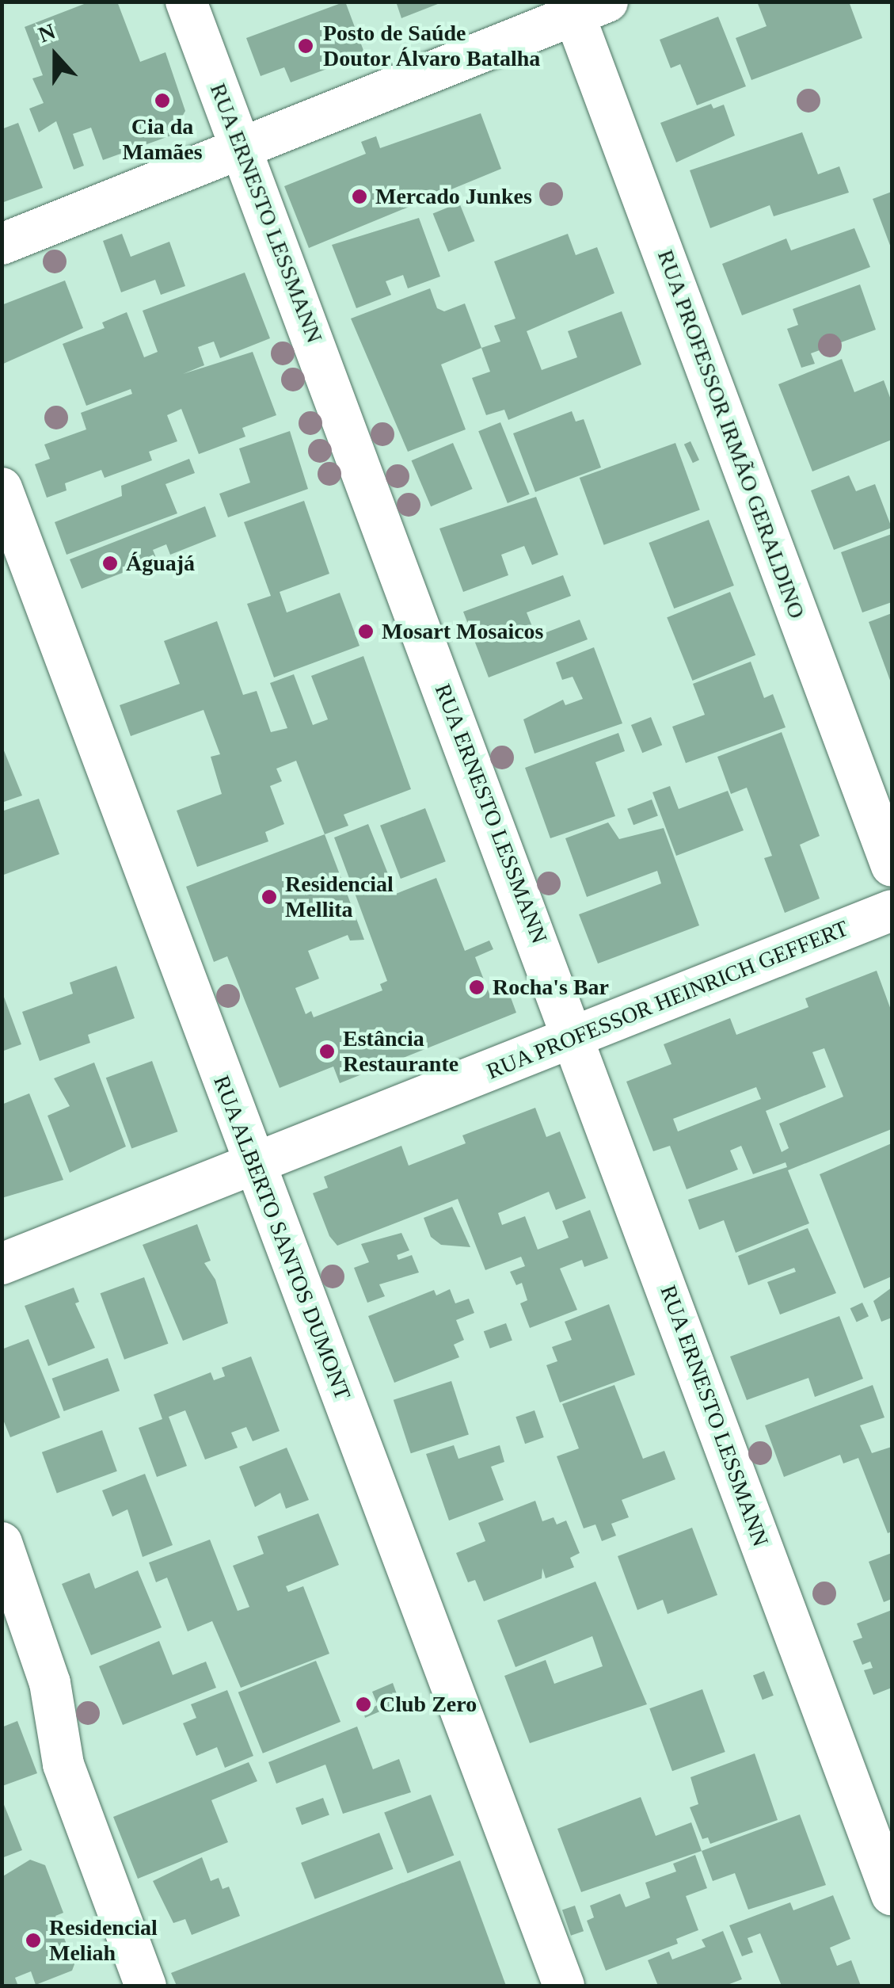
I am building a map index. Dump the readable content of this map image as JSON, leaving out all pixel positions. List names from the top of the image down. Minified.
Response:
{"streets":{"street":["RUA ERNESTO LESSMANN","RUA PROFESSOR IRMÃO GERALDINO","RUA PROFESSOR HEINRICH GEFFERT","RUA ALBERTO SANTOS DUMONT"]},"crossings":[["RUA ERNESTO LESSMANN","RUA PROFESSOR HEINRICH GEFFERT"],["RUA PROFESSOR HEINRICH GEFFERT","RUA ALBERTO SANTOS DUMONT"]],"places":["Posto de Saúde Doutor Álvaro Batalha","Cia da Mamães","Mercado Junkes","Águajá","Mosart Mosaicos","Residencial Mellita","Rocha's Bar","Estância Restaurante","Club Zero","Residencial Meliah"],"north":"top"}
